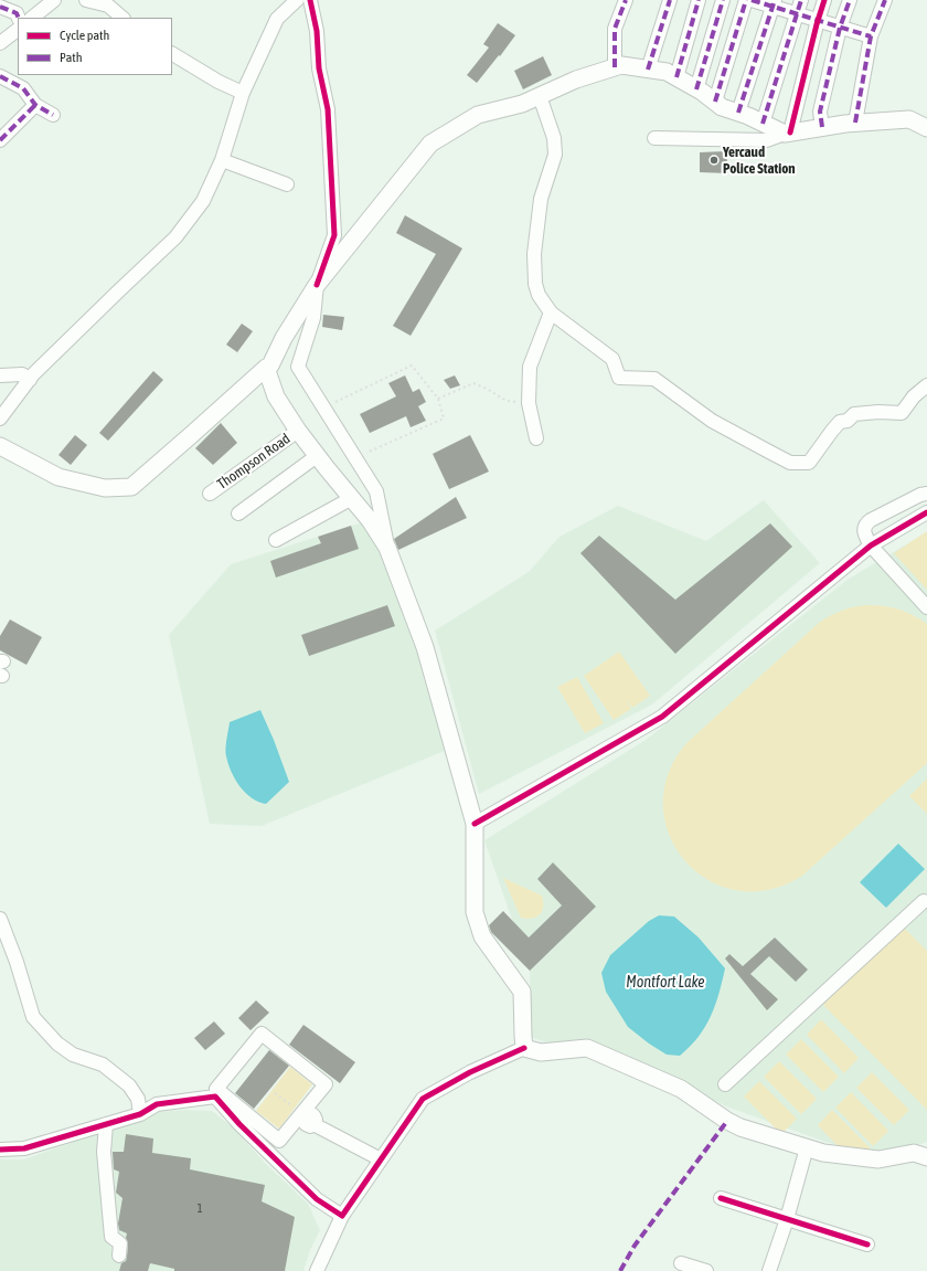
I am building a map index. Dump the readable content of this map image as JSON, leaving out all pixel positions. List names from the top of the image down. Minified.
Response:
{"streets":{"street":["Thompson Road"]},"water":["Montfort Lake"],"places":["Yercaud Police Station"],"house_numbers":["1"],"legend":["Cycle path","Path"]}
